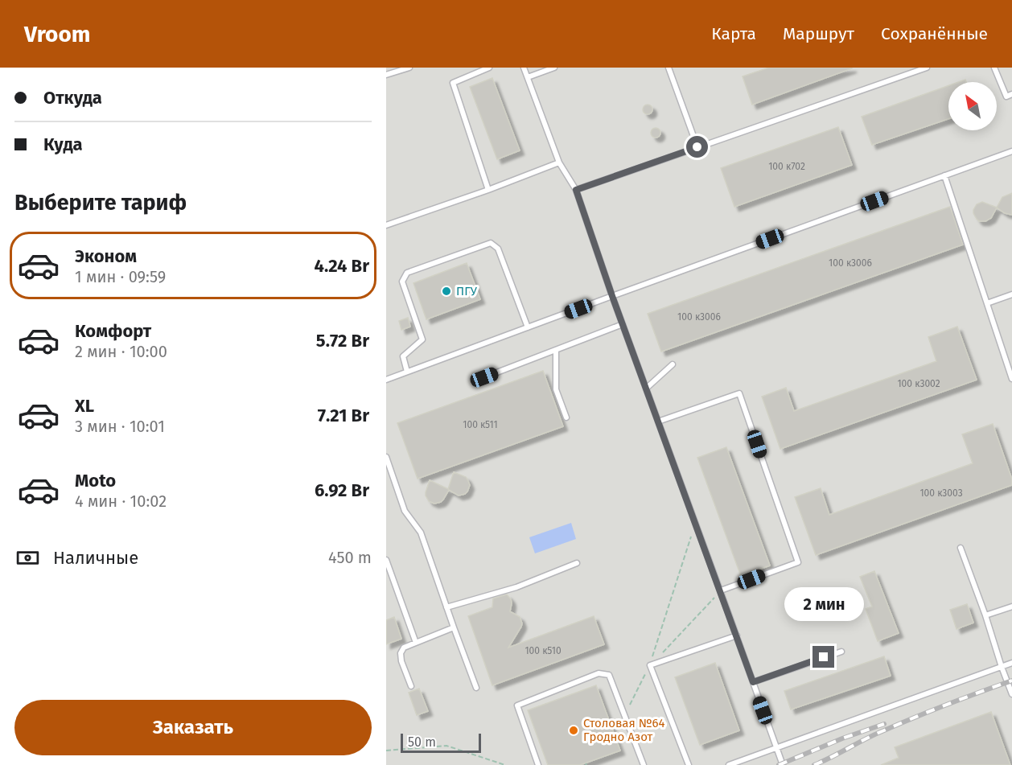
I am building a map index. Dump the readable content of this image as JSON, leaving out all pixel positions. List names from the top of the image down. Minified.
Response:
{"places":["ПГУ","Столовая №64 Гродно Азот"],"house_numbers":["100 к702","100 к3006","100 к3006","100 к3002","100 к511","100 к3003","100 к510"],"scale_bar":"50 m","north":"top left","page":{"header":"Vroom","nav":["Карта","Маршрут","Сохранённые"],"banner":["Откуда","Куда"],"heading":"Выберите тариф","list":[{"name":"Эконом","note":"1 мин · 09:59","value":"4.24 Br"},{"name":"Комфорт","note":"2 мин · 10:00","value":"5.72 Br"},{"name":"XL","note":"3 мин · 10:01","value":"7.21 Br"},{"name":"Moto","note":"4 мин · 10:02","value":"6.92 Br"}],"pay":["Наличные","450 m"],"bubble":"2 мин","buttons":"Заказать","scale":"50 m"}}
